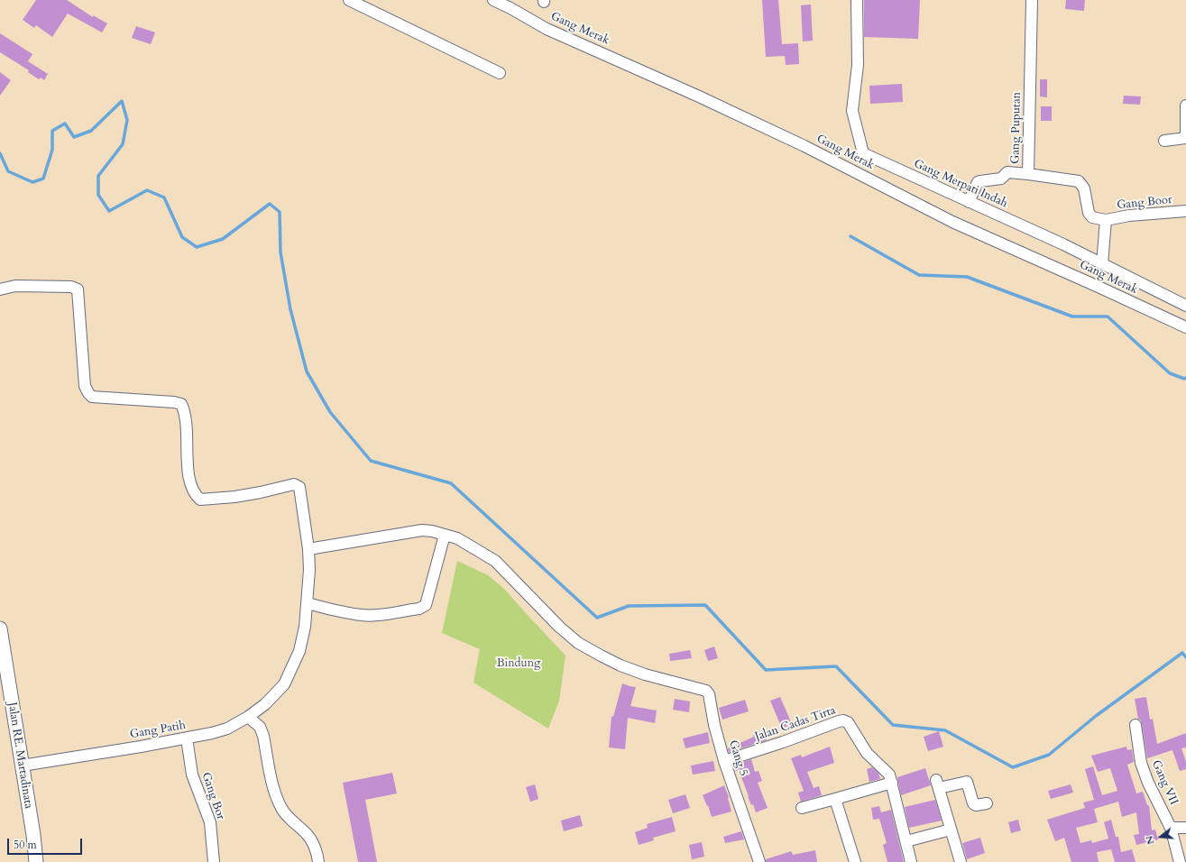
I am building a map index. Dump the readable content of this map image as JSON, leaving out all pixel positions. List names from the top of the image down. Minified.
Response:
{"streets":{"main road":["Jalan RE. Martadinata"],"street":["Gang Merak","Gang Puputan","Gang Merpati Indah","Gang Boor","Jalan Cadas Tirta","Gang Patih","Gang 5","Gang VII","Gang Bor"]},"crossings":[["Gang Puputan","Gang Boor"],["Jalan Cadas Tirta","Gang 5"],["Gang Patih","Jalan RE. Martadinata"],["Gang Patih","Gang Bor"]],"parks":["Bindung"],"scale_bar":"50 m","north":"left"}
